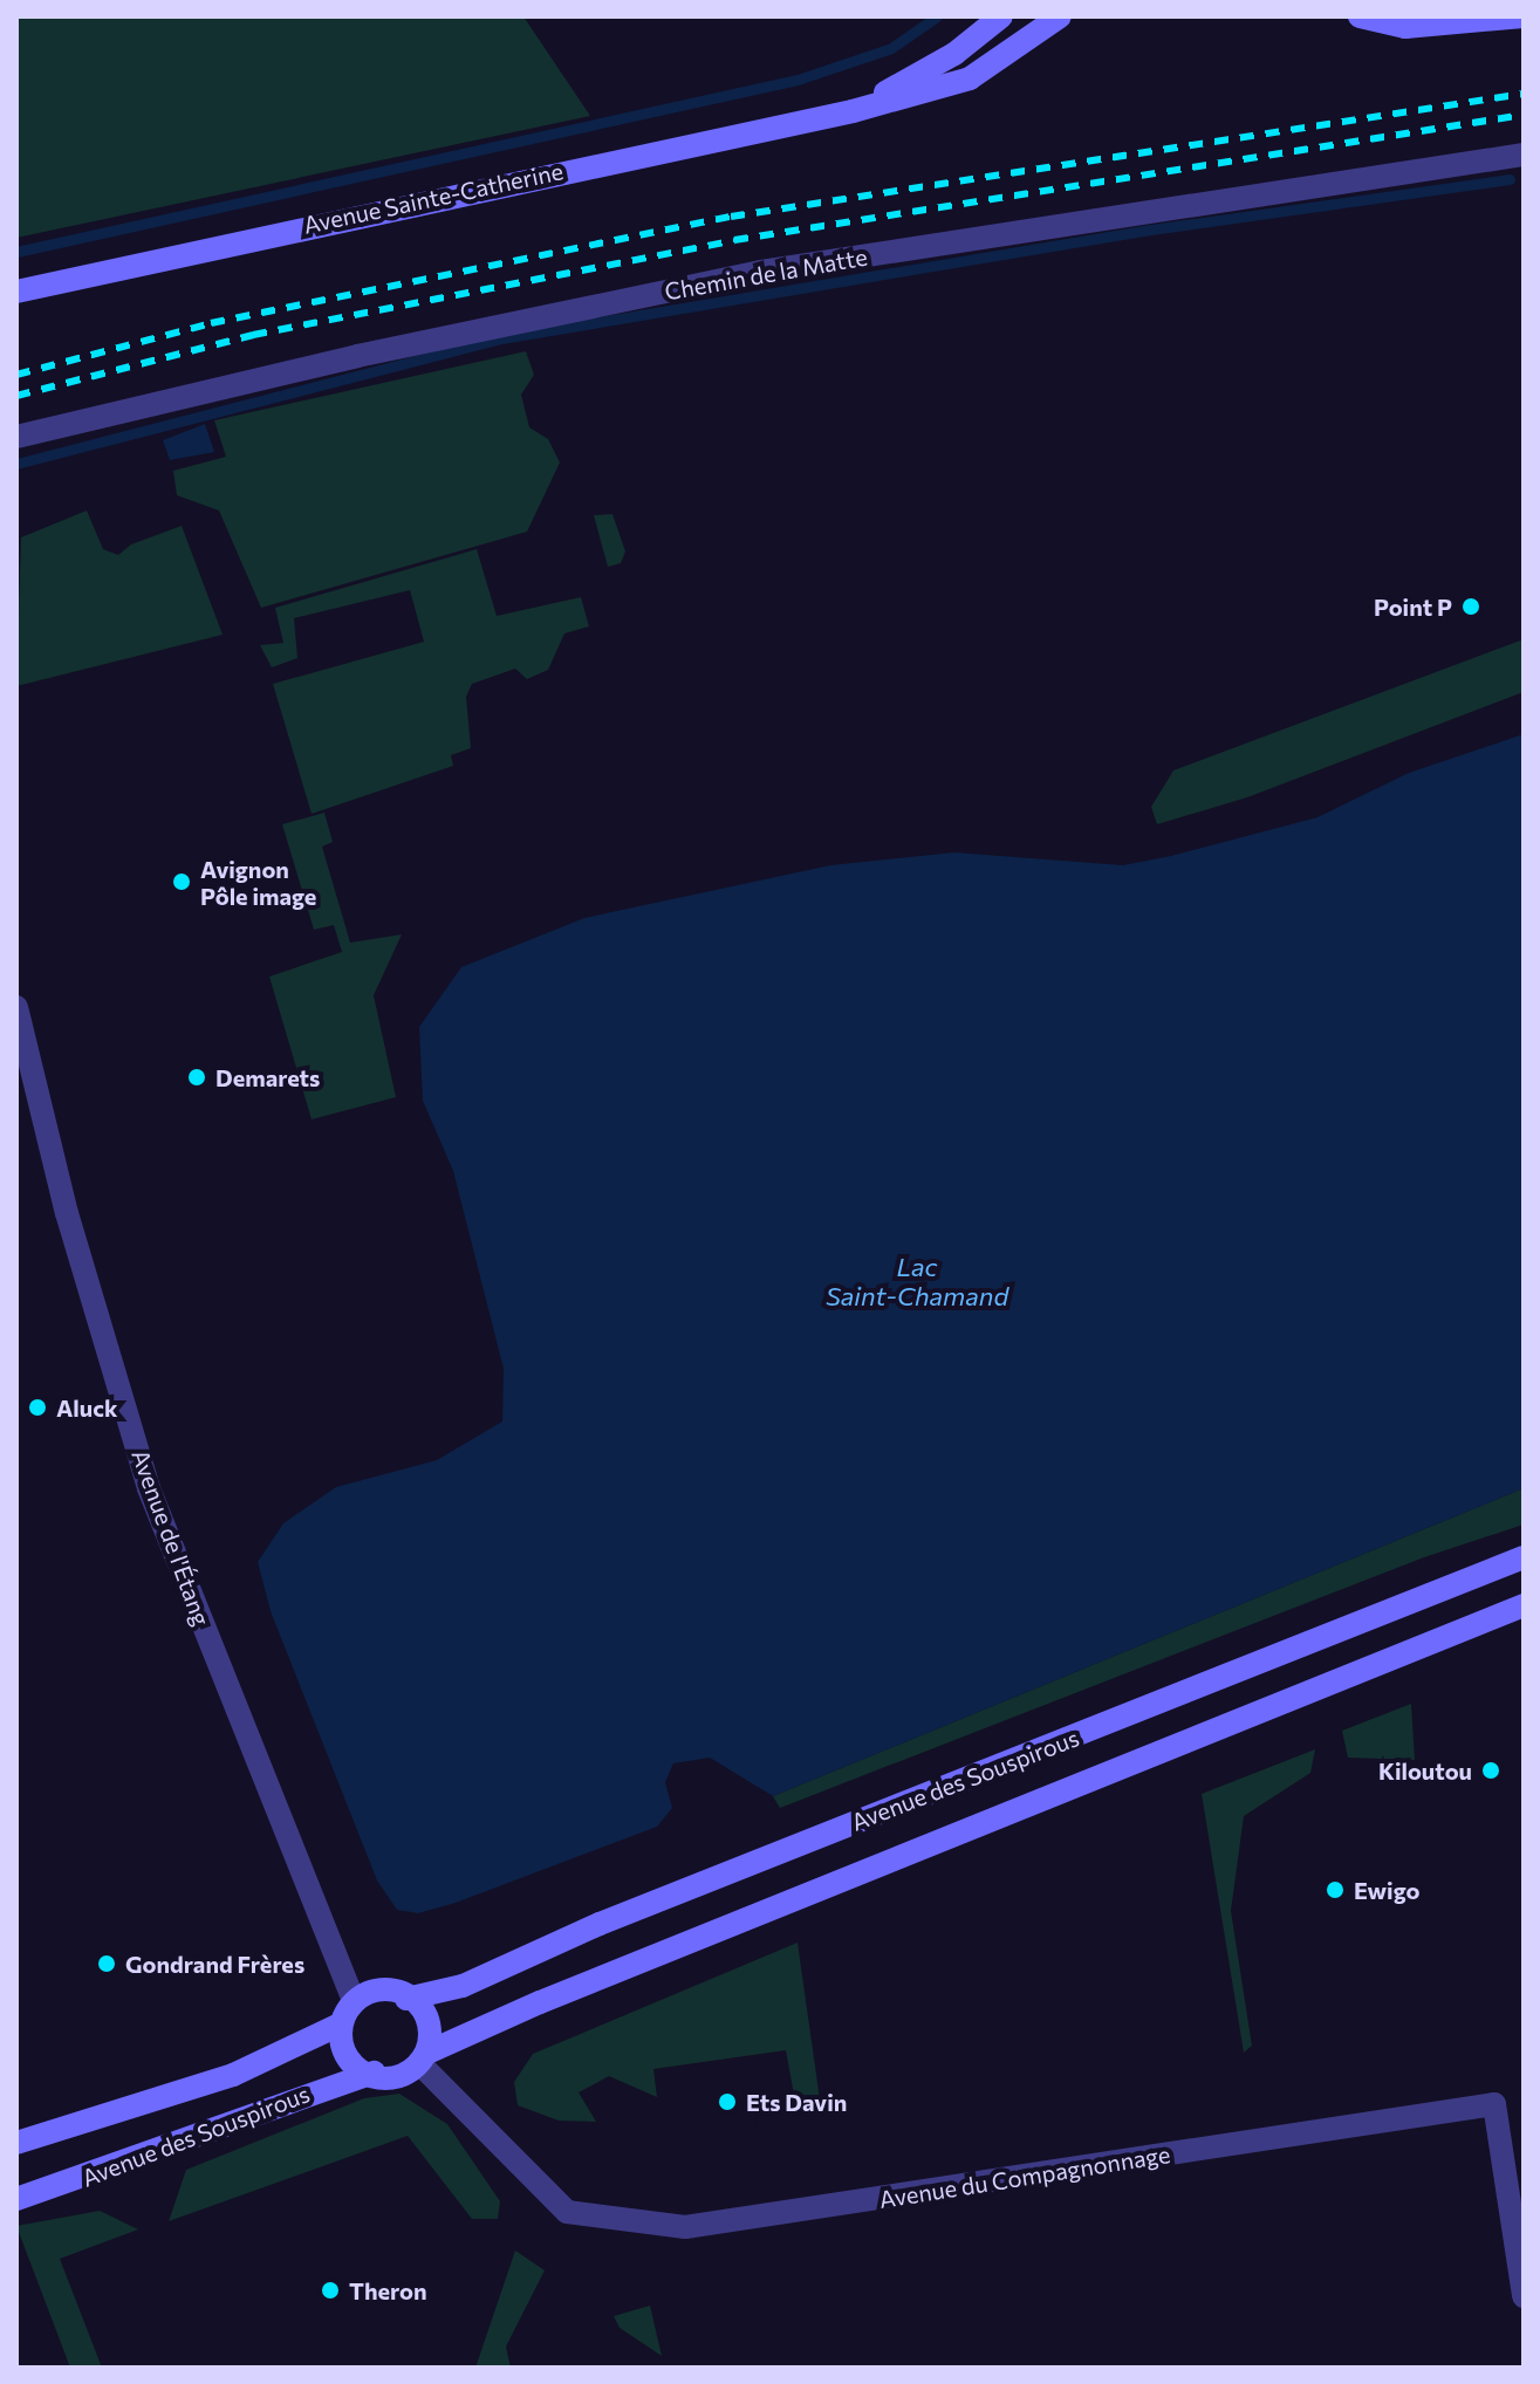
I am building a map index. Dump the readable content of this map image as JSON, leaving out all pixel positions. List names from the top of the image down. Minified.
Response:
{"streets":{"main road":["Avenue Sainte-Catherine","Avenue des Souspirous"],"street":["Chemin de la Matte","Avenue de l'Étang","Avenue du Compagnonnage"]},"crossings":[["Avenue de l'Étang","Avenue des Souspirous"],["Avenue de l'Étang","Avenue du Compagnonnage"],["Avenue des Souspirous","Avenue du Compagnonnage"]],"water":["Lac Saint-Chamand"],"places":["Point P","Avignon Pôle image","Demarets","Aluck","Kiloutou","Ewigo","Gondrand Frères","Ets Davin","Theron"]}
